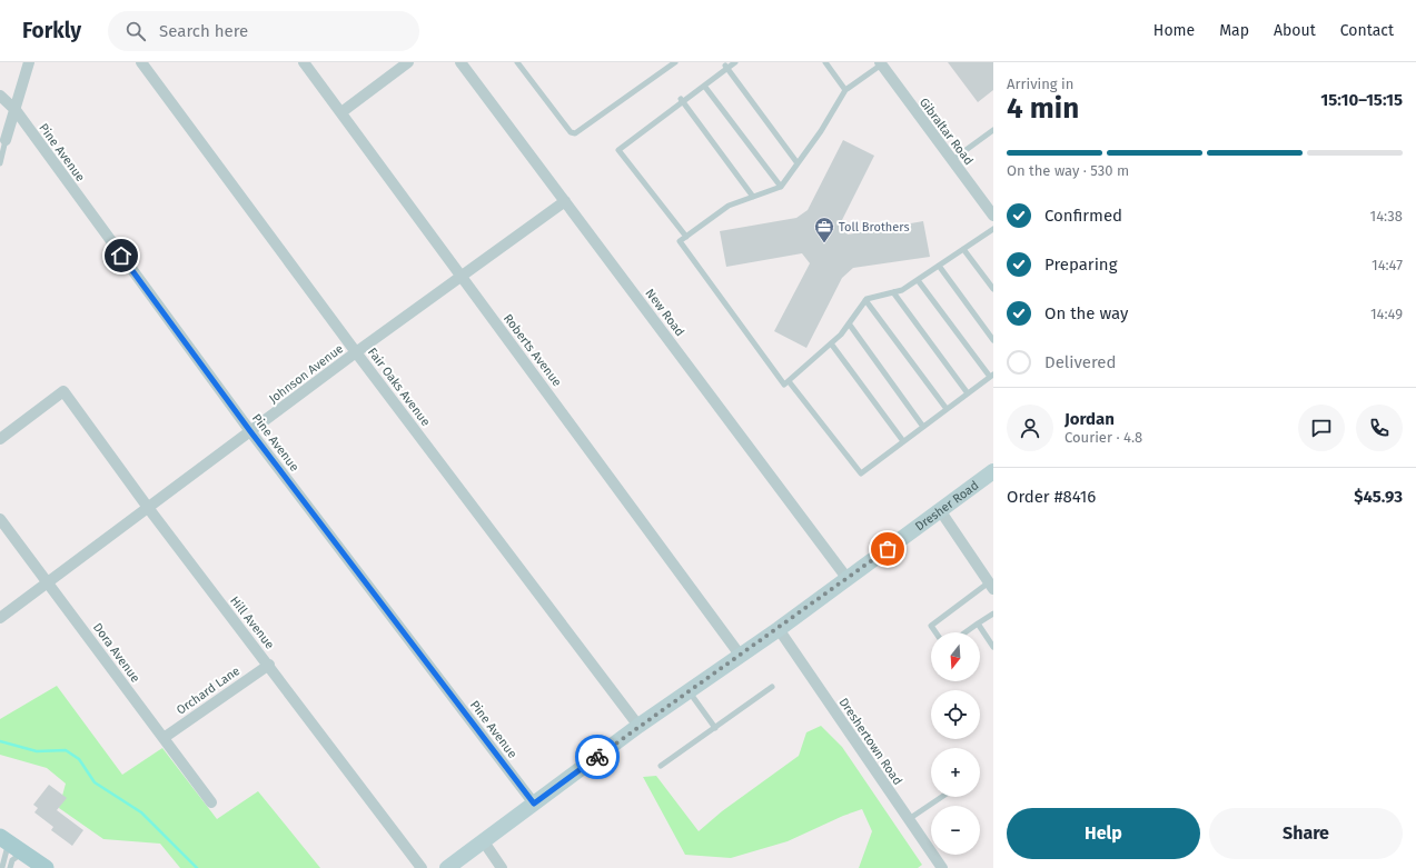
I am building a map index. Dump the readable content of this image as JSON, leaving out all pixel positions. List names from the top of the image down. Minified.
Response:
{"streets":{"main road":["Dresher Road"],"street":["Gibraltar Road","Pine Avenue","New Road","Roberts Avenue","Johnson Avenue","Fair Oaks Avenue","Hill Avenue","Dora Avenue","Orchard Lane","Dreshertown Road"]},"crossings":[["Pine Avenue","Johnson Avenue"],["Pine Avenue","Dresher Road"],["New Road","Johnson Avenue"],["New Road","Dresher Road"],["Roberts Avenue","Johnson Avenue"],["Roberts Avenue","Dresher Road"],["Johnson Avenue","Fair Oaks Avenue"],["Johnson Avenue","Hill Avenue"],["Johnson Avenue","Dora Avenue"],["Fair Oaks Avenue","Dresher Road"],["Dresher Road","Dreshertown Road"],["Hill Avenue","Orchard Lane"],["Dora Avenue","Orchard Lane"]],"places":{"office":["Toll Brothers"]},"north":"bottom","page":{"header":"Forkly","search":"Search here","nav":["Home","Map","About","Contact"],"heading":["4 min","Arriving in","15:10–15:15"],"panel":["Jordan","Courier · 4.8","Order #8416","$45.93"],"bar":"On the way · 530 m","list":[["Confirmed","14:38"],["Preparing","14:47"],["On the way","14:49"],"Delivered"],"map_buttons":["+","−"],"buttons":["Help","Share"]}}
